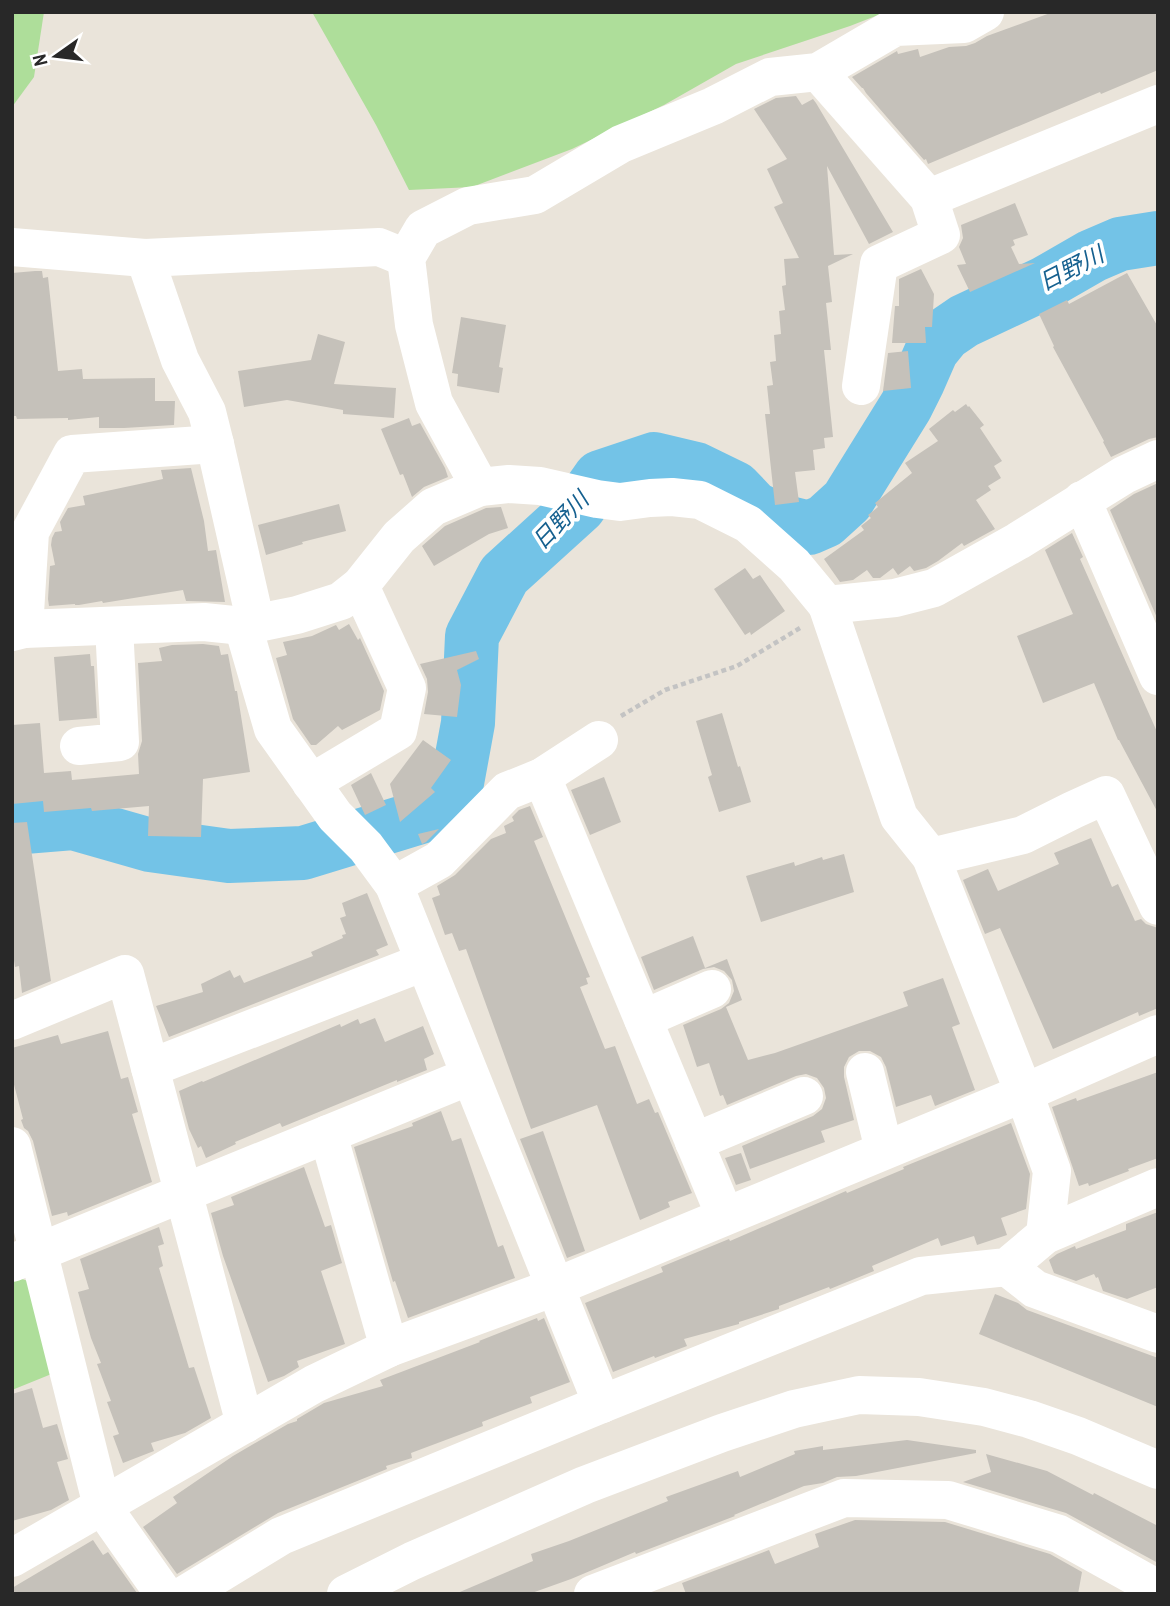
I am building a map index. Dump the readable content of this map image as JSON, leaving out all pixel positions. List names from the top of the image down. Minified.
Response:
{"water":["日野川"],"north":"left"}
